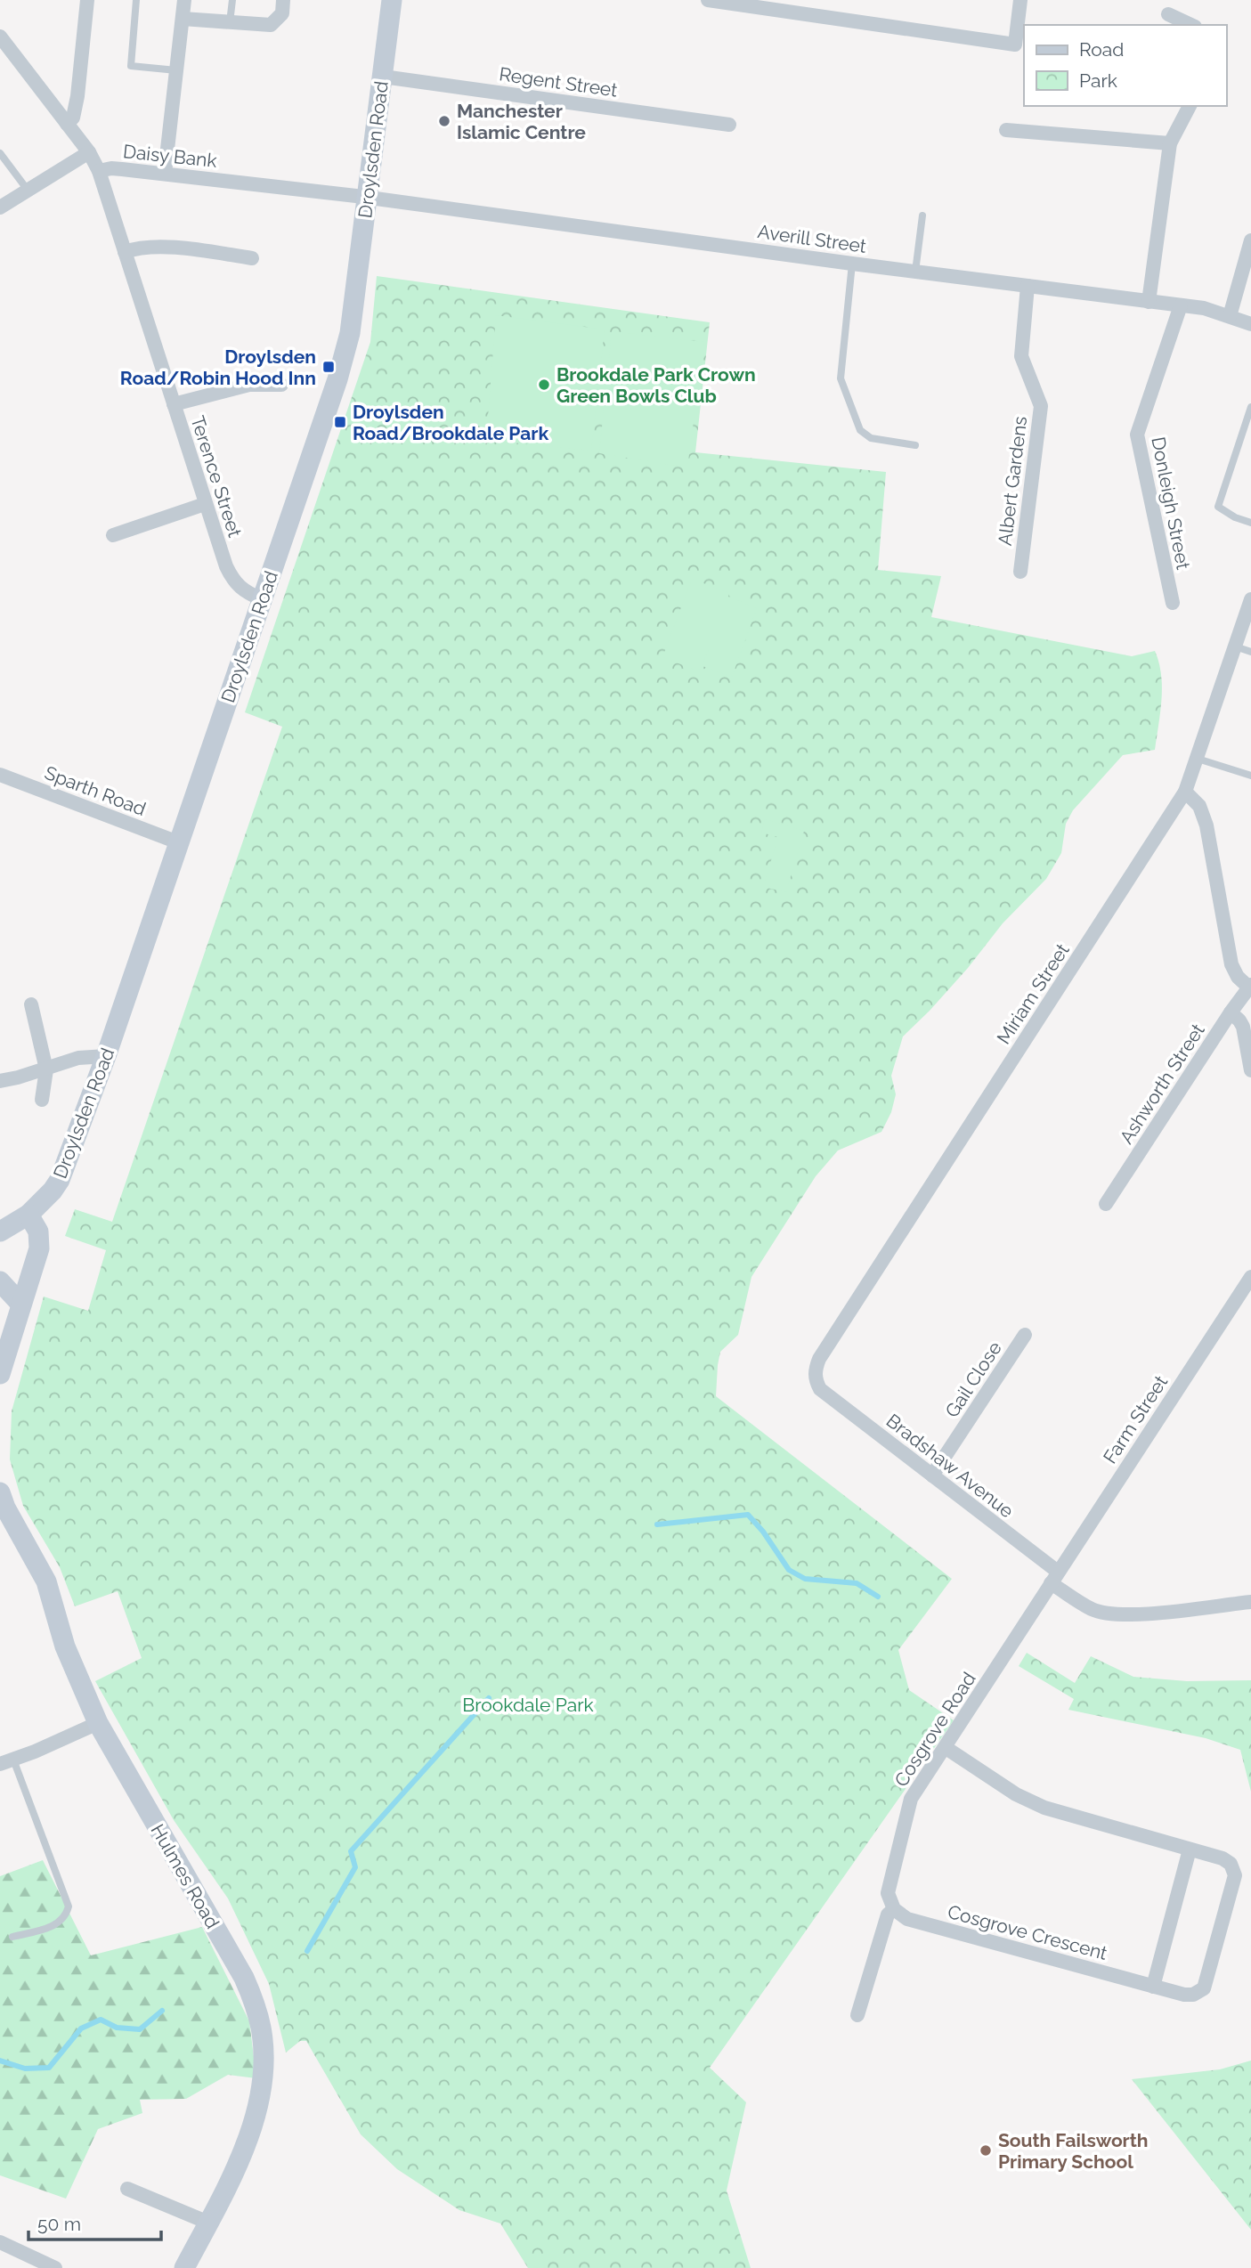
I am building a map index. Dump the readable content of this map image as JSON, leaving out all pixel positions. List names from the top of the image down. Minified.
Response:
{"streets":{"street":["Regent Street","Droylsden Road","Daisy Bank","Averill Street","Terence Street","Albert Gardens","Donleigh Street","Sparth Road","Miriam Street","Ashworth Street","Gail Close","Farm Street","Bradshaw Avenue","Cosgrove Road","Hulmes Road","Cosgrove Crescent"]},"crossings":[["Regent Street","Droylsden Road"],["Droylsden Road","Daisy Bank"],["Droylsden Road","Averill Street"],["Droylsden Road","Terence Street"],["Droylsden Road","Sparth Road"],["Daisy Bank","Averill Street"],["Daisy Bank","Terence Street"],["Averill Street","Albert Gardens"],["Averill Street","Donleigh Street"],["Miriam Street","Bradshaw Avenue"],["Gail Close","Bradshaw Avenue"],["Farm Street","Bradshaw Avenue"],["Farm Street","Cosgrove Road"],["Bradshaw Avenue","Cosgrove Road"],["Cosgrove Road","Cosgrove Crescent"]],"parks":["Brookdale Park"],"places":{"other":["Manchester Islamic Centre","Brookdale Park Crown Green Bowls Club","South Failsworth Primary School"],"transit":["Droylsden Road/Robin Hood Inn","Droylsden Road/Brookdale Park"]},"legend":["Road","Park"],"scale_bar":"50 m"}
